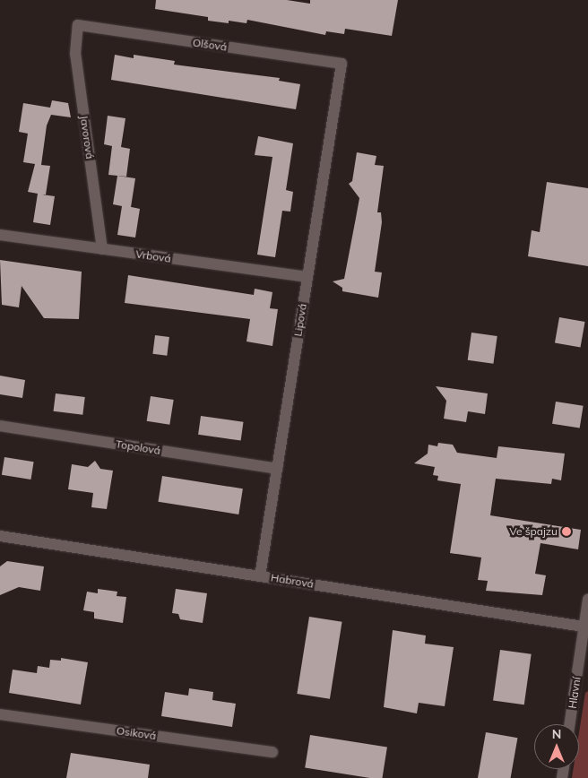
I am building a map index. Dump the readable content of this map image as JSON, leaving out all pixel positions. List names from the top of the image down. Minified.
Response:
{"streets":{"street":["Olšová","Javorová","Vrbová","Lipová","Topolová","Habrová","Hlavní","Osiková"]},"crossings":[["Olšová","Javorová"],["Olšová","Lipová"],["Javorová","Vrbová"],["Vrbová","Lipová"],["Lipová","Topolová"],["Lipová","Habrová"],["Habrová","Hlavní"]],"places":["Ve špajzu"],"north":"top"}
